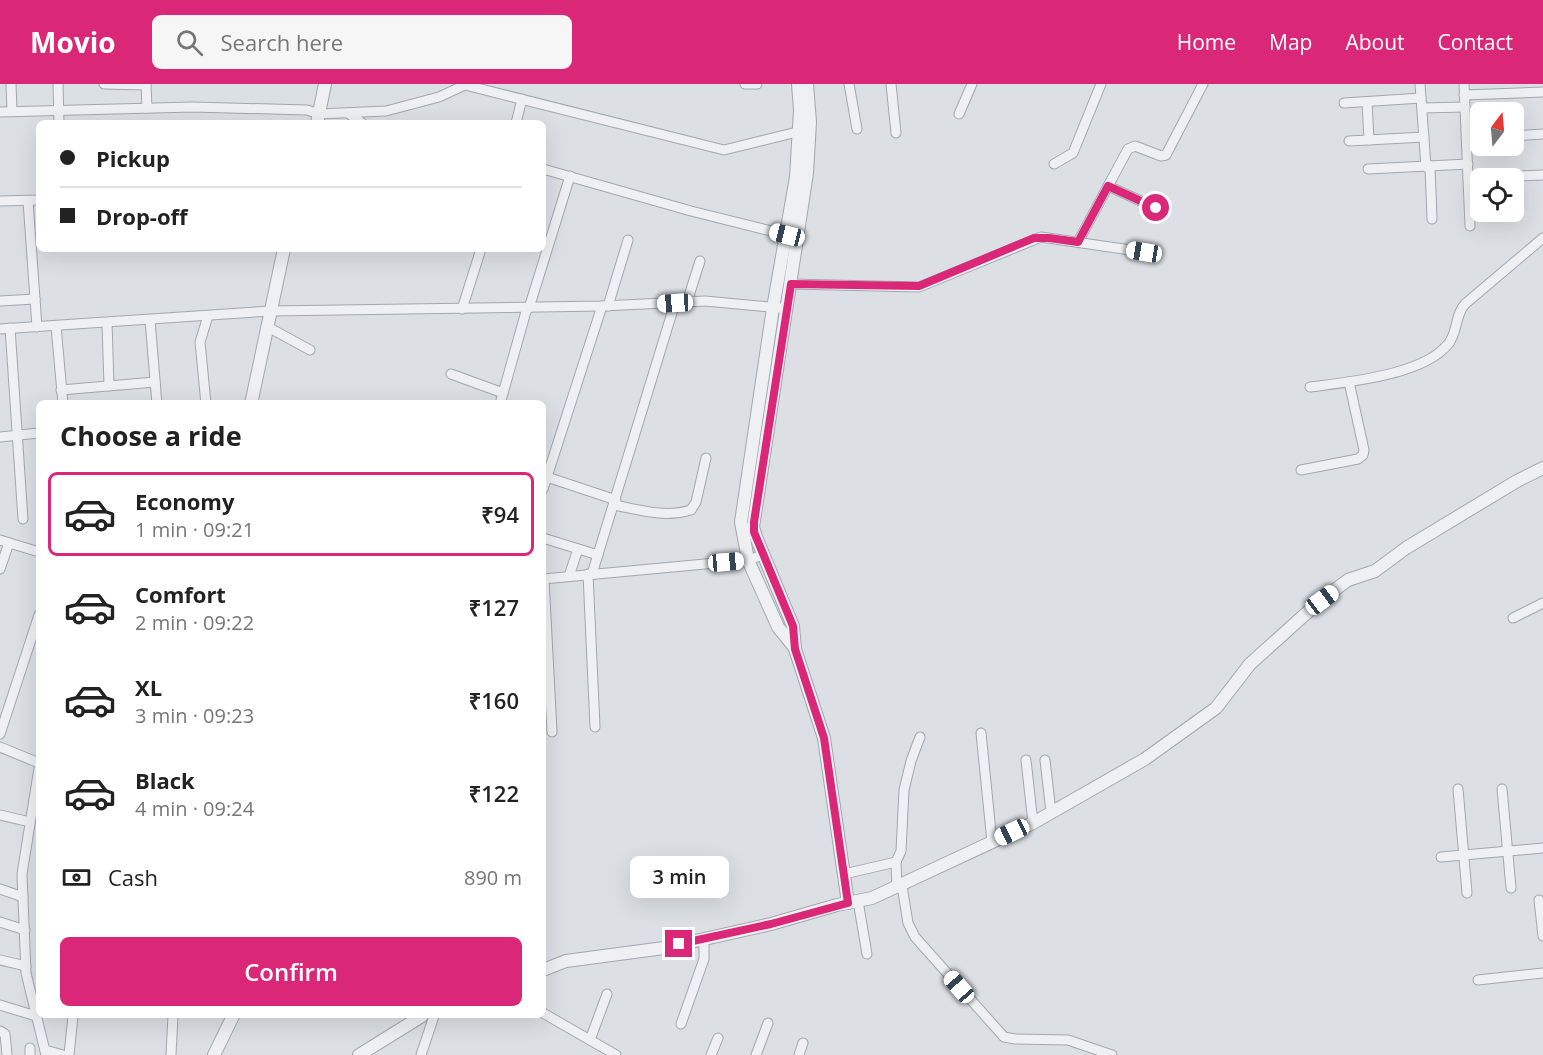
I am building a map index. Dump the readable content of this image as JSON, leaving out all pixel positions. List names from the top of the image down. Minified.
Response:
{"north":"top","page":{"header":"Movio","search":"Search here","nav":["Home","Map","About","Contact"],"banner":["Pickup","Drop-off"],"heading":"Choose a ride","list":[{"name":"Economy","note":"1 min · 09:21","value":"₹94"},{"name":"Comfort","note":"2 min · 09:22","value":"₹127"},{"name":"XL","note":"3 min · 09:23","value":"₹160"},{"name":"Black","note":"4 min · 09:24","value":"₹122"}],"pay":["Cash","890 m"],"bubble":"3 min","buttons":"Confirm"}}
